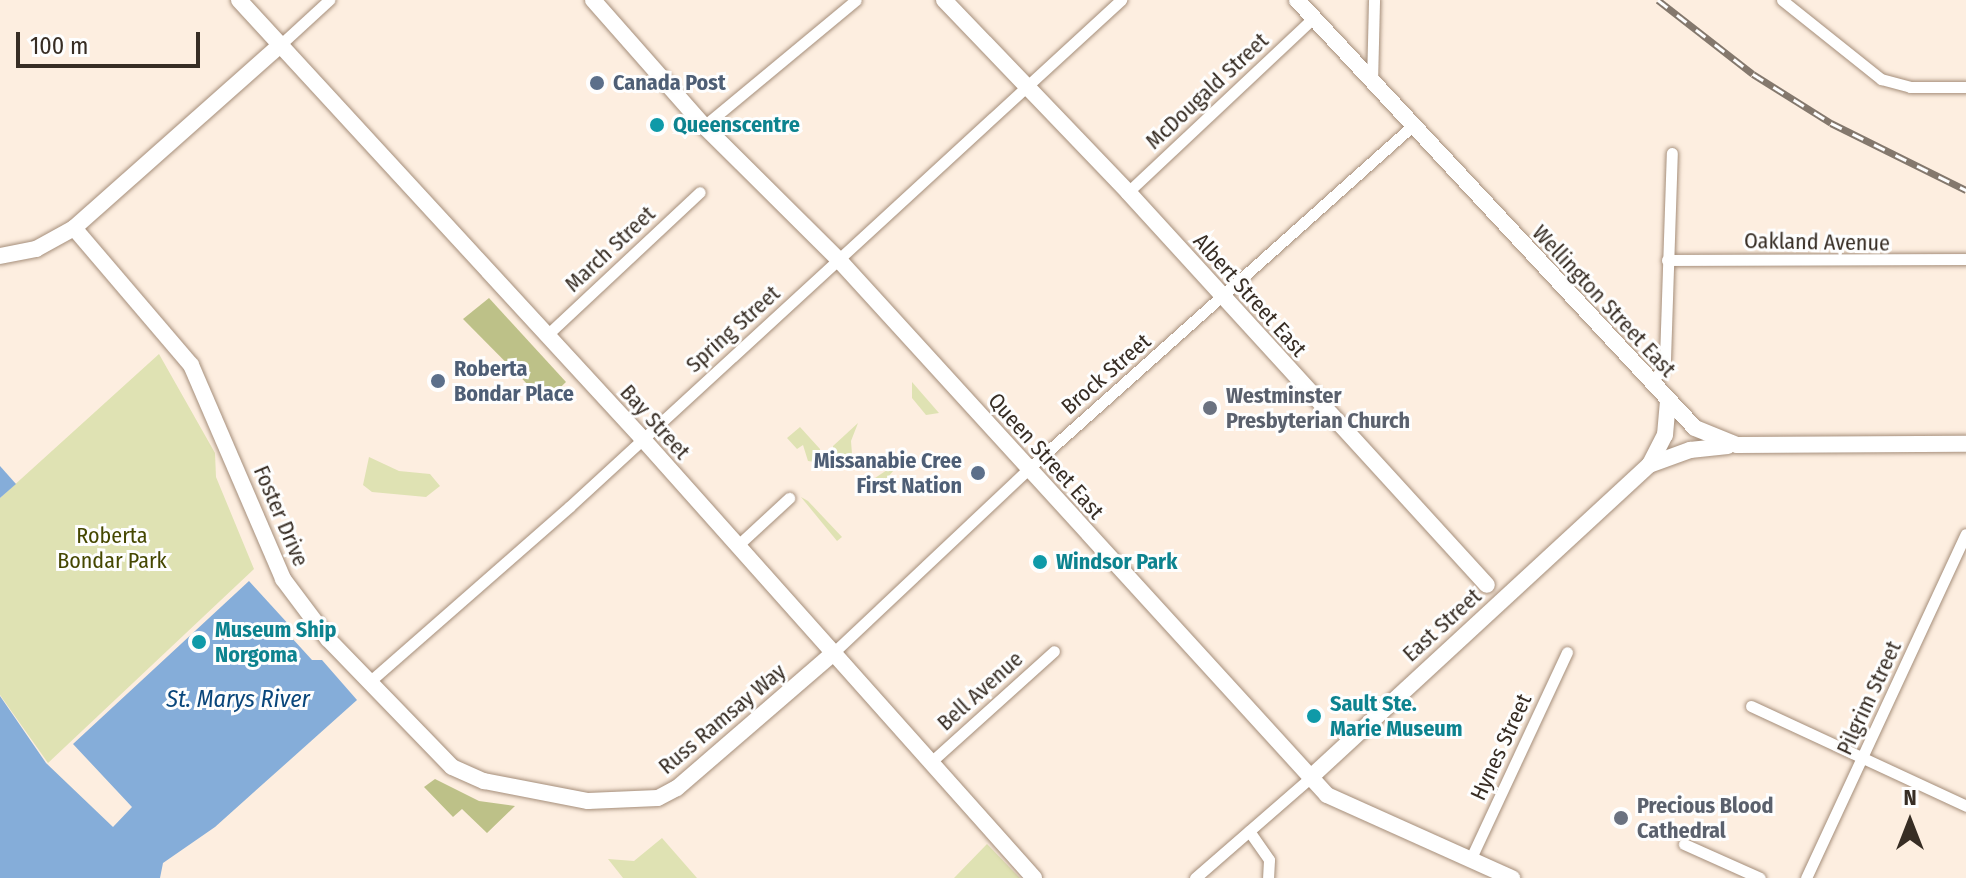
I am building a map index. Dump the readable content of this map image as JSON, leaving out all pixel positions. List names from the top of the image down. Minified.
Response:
{"streets":{"main road":["Albert Street East","Wellington Street East","Bay Street","Queen Street East","Foster Drive","East Street","Russ Ramsay Way"],"street":["McDougald Street","Oakland Avenue","March Street","Spring Street","Brock Street","Bell Avenue","Pilgrim Street","Hynes Street"]},"crossings":[["McDougald Street","Albert Street East"],["McDougald Street","Wellington Street East"],["March Street","Bay Street"],["Albert Street East","Spring Street"],["Albert Street East","Brock Street"],["Wellington Street East","Brock Street"],["Wellington Street East","East Street"],["Spring Street","Bay Street"],["Spring Street","Queen Street East"],["Spring Street","Foster Drive"],["Brock Street","Bay Street"],["Brock Street","Queen Street East"],["Brock Street","Russ Ramsay Way"],["Bay Street","Bell Avenue"],["Bay Street","Russ Ramsay Way"],["Queen Street East","East Street"],["Queen Street East","Hynes Street"],["Foster Drive","Russ Ramsay Way"]],"water":["St. Marys River"],"parks":["Roberta Bondar Park"],"places":["Canada Post","Queenscentre","Roberta Bondar Place","Westminster Presbyterian Church","Missanabie Cree First Nation","Windsor Park","Museum Ship Norgoma","Sault Ste. Marie Museum","Precious Blood Cathedral"],"scale_bar":"100 m","north":"top"}
